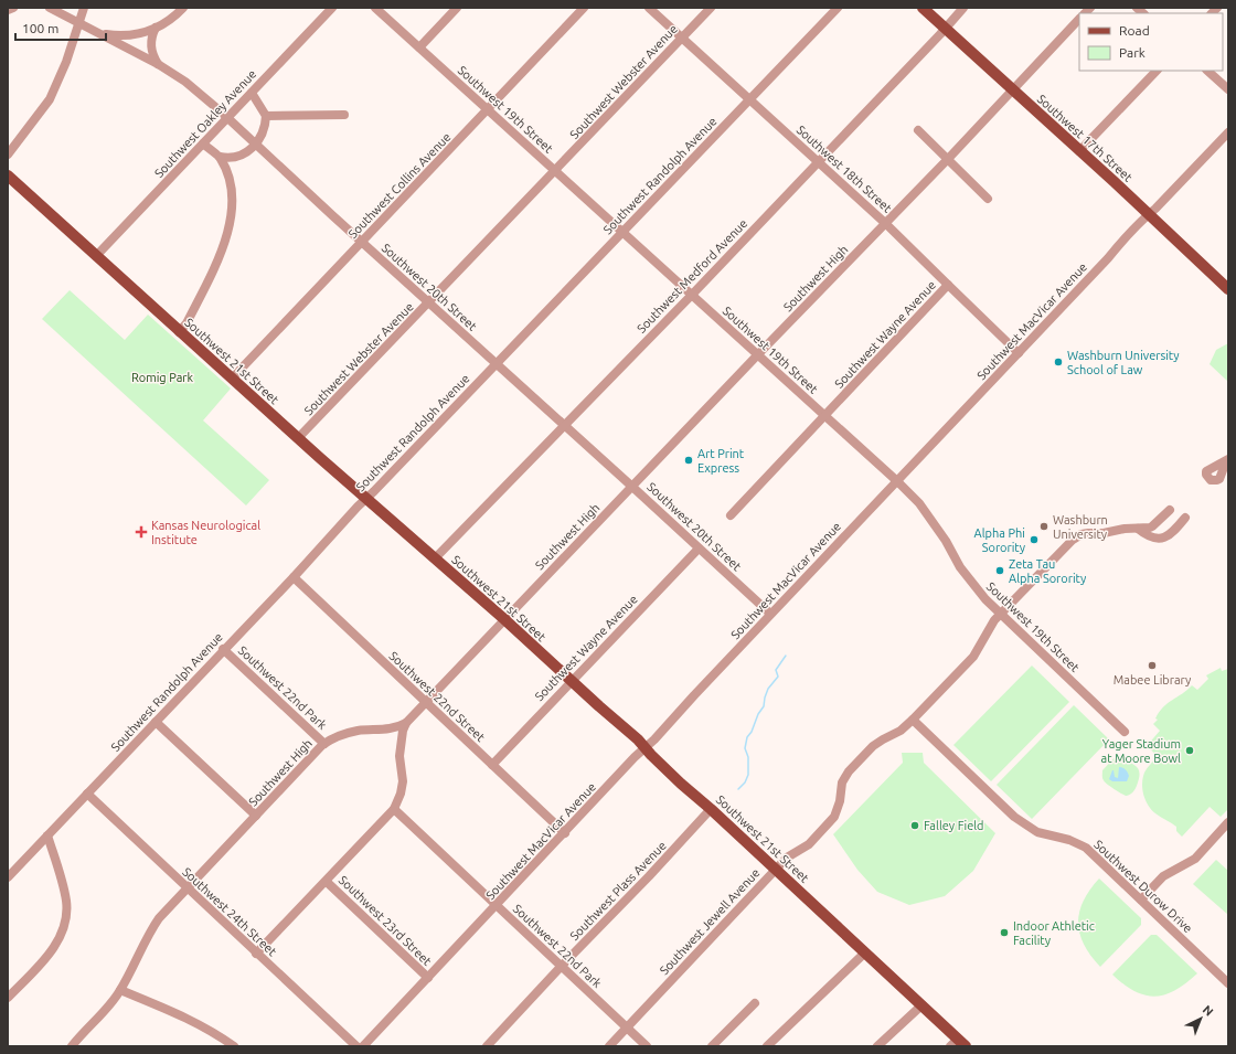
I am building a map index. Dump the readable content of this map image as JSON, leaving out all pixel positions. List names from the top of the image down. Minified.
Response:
{"streets":{"main road":["Southwest 17th Street","Southwest 21st Street"],"street":["Southwest Webster Avenue","Southwest 19th Street","Southwest Oakley Avenue","Southwest 18th Street","Southwest Randolph Avenue","Southwest Collins Avenue","Southwest Medford Avenue","Southwest High","Southwest 20th Street","Southwest MacVicar Avenue","Southwest Wayne Avenue","Southwest 22nd Park","Southwest 22nd Street","Southwest Durow Drive","Southwest Plass Avenue","Southwest 24th Street","Southwest 23rd Street","Southwest Jewell Avenue"]},"crossings":[["Southwest Webster Avenue","Southwest 19th Street"],["Southwest Webster Avenue","Southwest 18th Street"],["Southwest Webster Avenue","Southwest 20th Street"],["Southwest Webster Avenue","Southwest 21st Street"],["Southwest 19th Street","Southwest Randolph Avenue"],["Southwest 19th Street","Southwest Collins Avenue"],["Southwest 19th Street","Southwest Medford Avenue"],["Southwest 19th Street","Southwest High"],["Southwest 19th Street","Southwest MacVicar Avenue"],["Southwest 19th Street","Southwest Wayne Avenue"],["Southwest 19th Street","Southwest Jewell Avenue"],["Southwest Oakley Avenue","Southwest 20th Street"],["Southwest Oakley Avenue","Southwest 21st Street"],["Southwest 17th Street","Southwest Medford Avenue"],["Southwest 17th Street","Southwest High"],["Southwest 17th Street","Southwest MacVicar Avenue"],["Southwest 18th Street","Southwest Randolph Avenue"],["Southwest 18th Street","Southwest Medford Avenue"],["Southwest 18th Street","Southwest High"],["Southwest 18th Street","Southwest MacVicar Avenue"],["Southwest 18th Street","Southwest Wayne Avenue"],["Southwest Randolph Avenue","Southwest 20th Street"],["Southwest Randolph Avenue","Southwest 21st Street"],["Southwest Randolph Avenue","Southwest 22nd Park"],["Southwest Randolph Avenue","Southwest 22nd Street"],["Southwest Randolph Avenue","Southwest 24th Street"],["Southwest Collins Avenue","Southwest 20th Street"],["Southwest Collins Avenue","Southwest 21st Street"],["Southwest Medford Avenue","Southwest 20th Street"],["Southwest Medford Avenue","Southwest 21st Street"],["Southwest High","Southwest 20th Street"],["Southwest High","Southwest 21st Street"],["Southwest High","Southwest 22nd Park"],["Southwest High","Southwest 22nd Street"],["Southwest High","Southwest 24th Street"],["Southwest 20th Street","Southwest MacVicar Avenue"],["Southwest 20th Street","Southwest Wayne Avenue"],["Southwest MacVicar Avenue","Southwest 21st Street"],["Southwest MacVicar Avenue","Southwest 22nd Park"],["Southwest MacVicar Avenue","Southwest 22nd Street"],["Southwest MacVicar Avenue","Southwest 23rd Street"],["Southwest Wayne Avenue","Southwest 21st Street"],["Southwest Wayne Avenue","Southwest 22nd Street"],["Southwest 21st Street","Southwest Plass Avenue"],["Southwest 21st Street","Southwest Jewell Avenue"],["Southwest 22nd Park","Southwest Plass Avenue"],["Southwest 22nd Park","Southwest Jewell Avenue"],["Southwest Durow Drive","Southwest Jewell Avenue"]],"parks":["Romig Park"],"places":{"other":["Washburn University School of Law","Art Print Express","Washburn University","Alpha Phi Sorority","Zeta Tau Alpha Sorority","Mabee Library","Yager Stadium at Moore Bowl","Falley Field","Indoor Athletic Facility"],"health":["Kansas Neurological Institute"]},"legend":["Road","Park"],"scale_bar":"100 m","north":"top right"}
